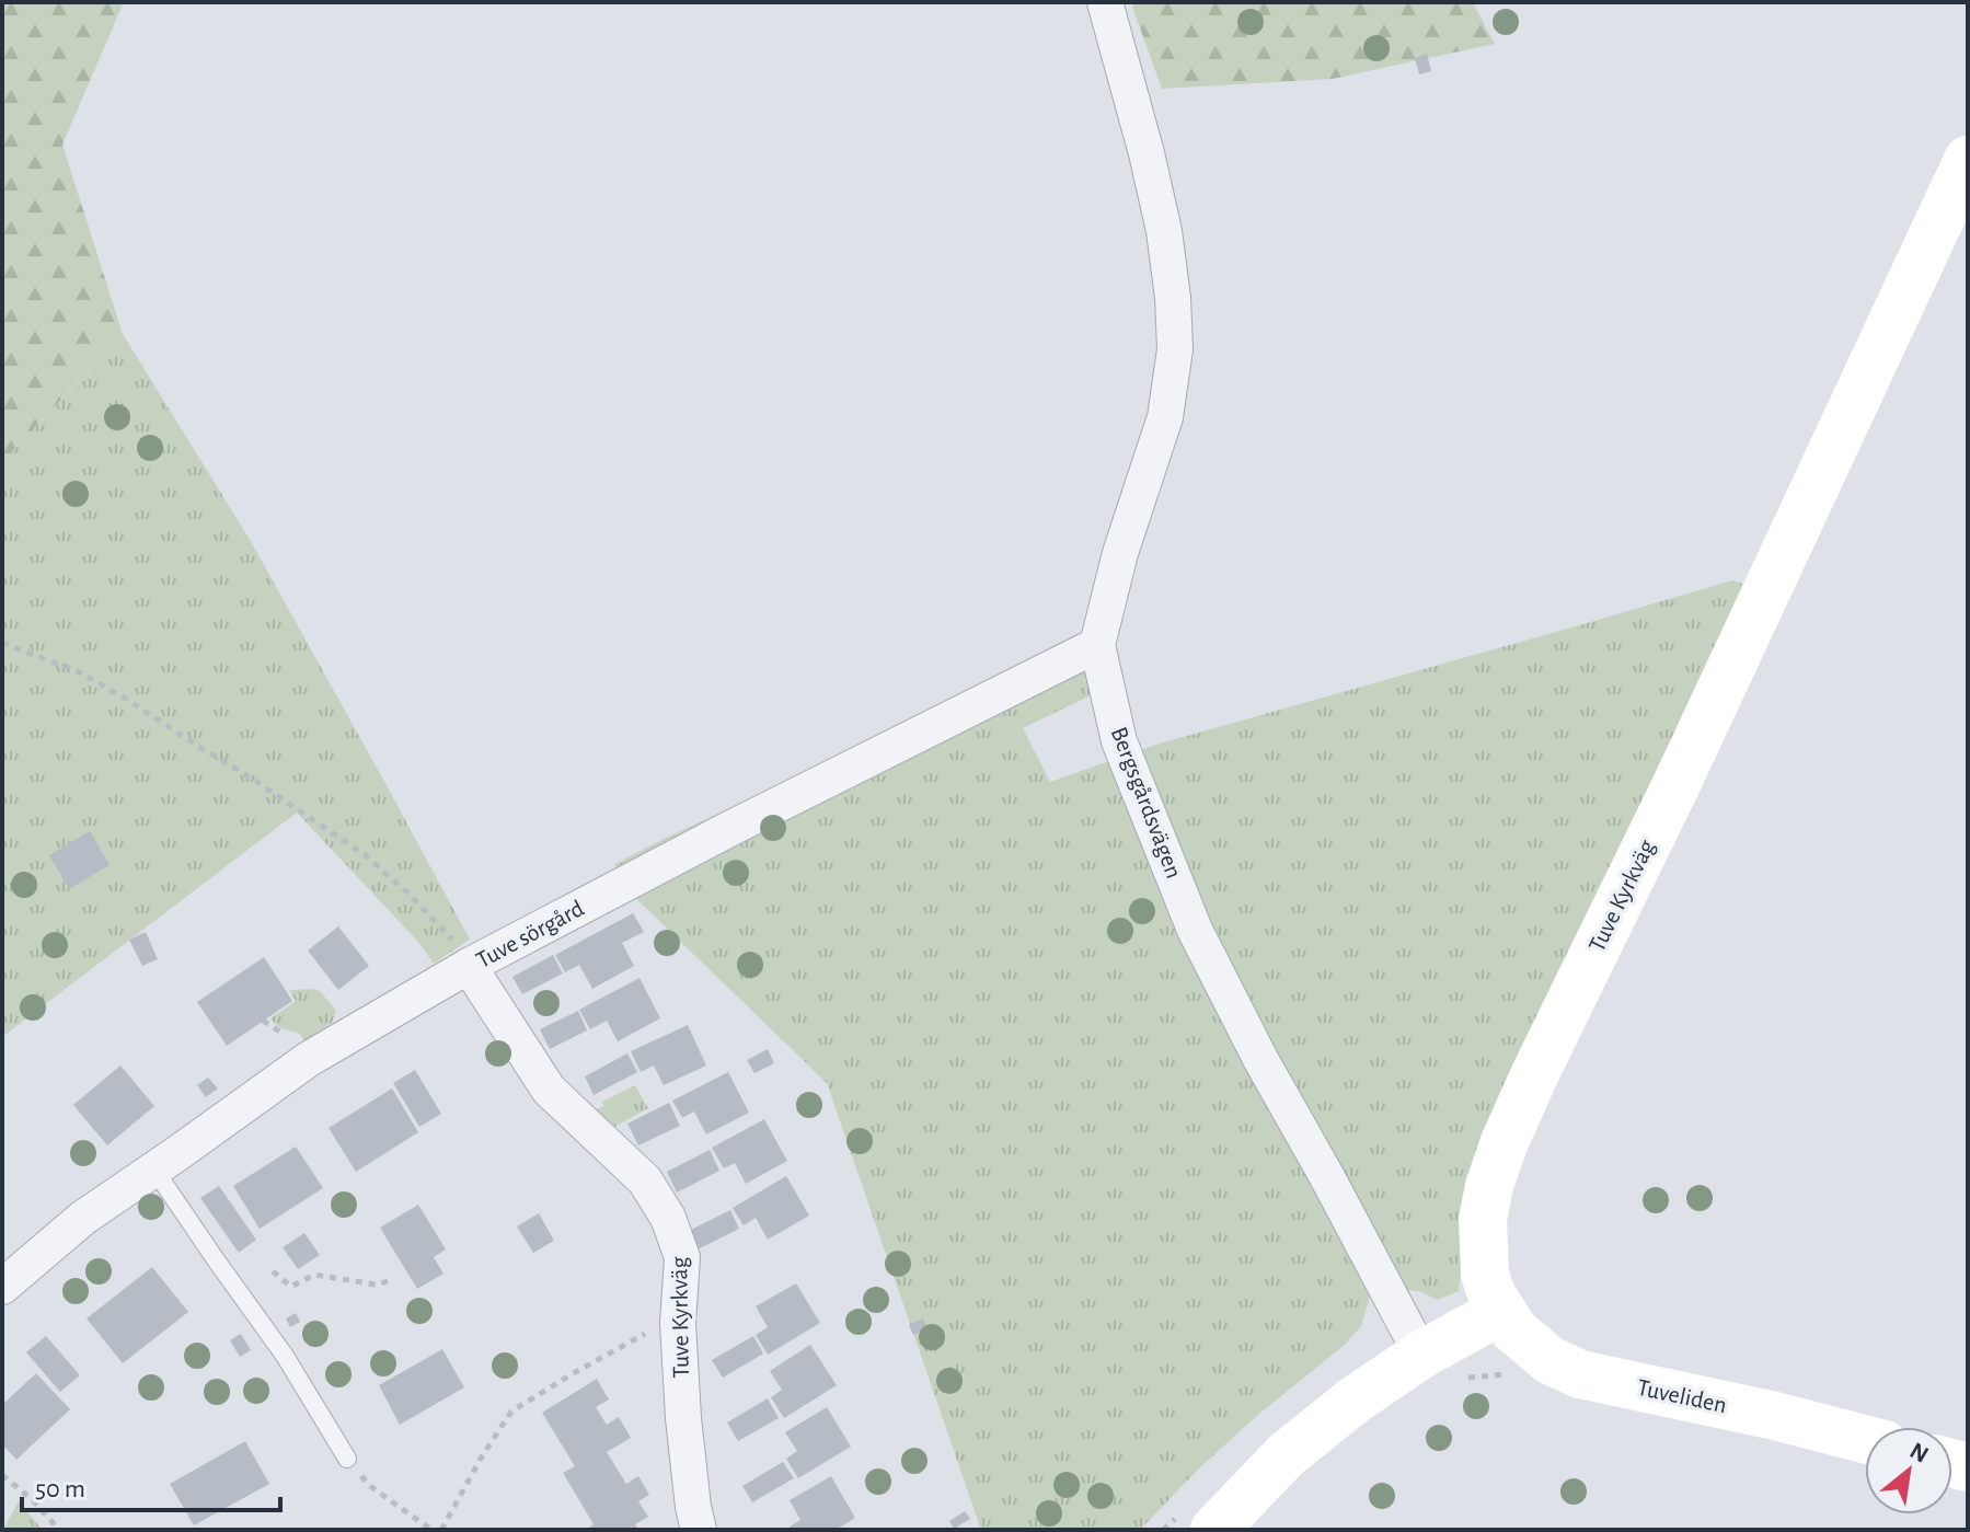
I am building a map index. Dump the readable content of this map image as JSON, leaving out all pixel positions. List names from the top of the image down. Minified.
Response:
{"streets":{"street":["Bergsgårdsvägen","Tuve Kyrkväg","Tuve sörgård","Tuveliden"]},"crossings":[["Bergsgårdsvägen","Tuve sörgård"],["Tuve Kyrkväg","Tuve sörgård"],["Tuve Kyrkväg","Tuveliden"]],"scale_bar":"50 m","north":"top right"}
